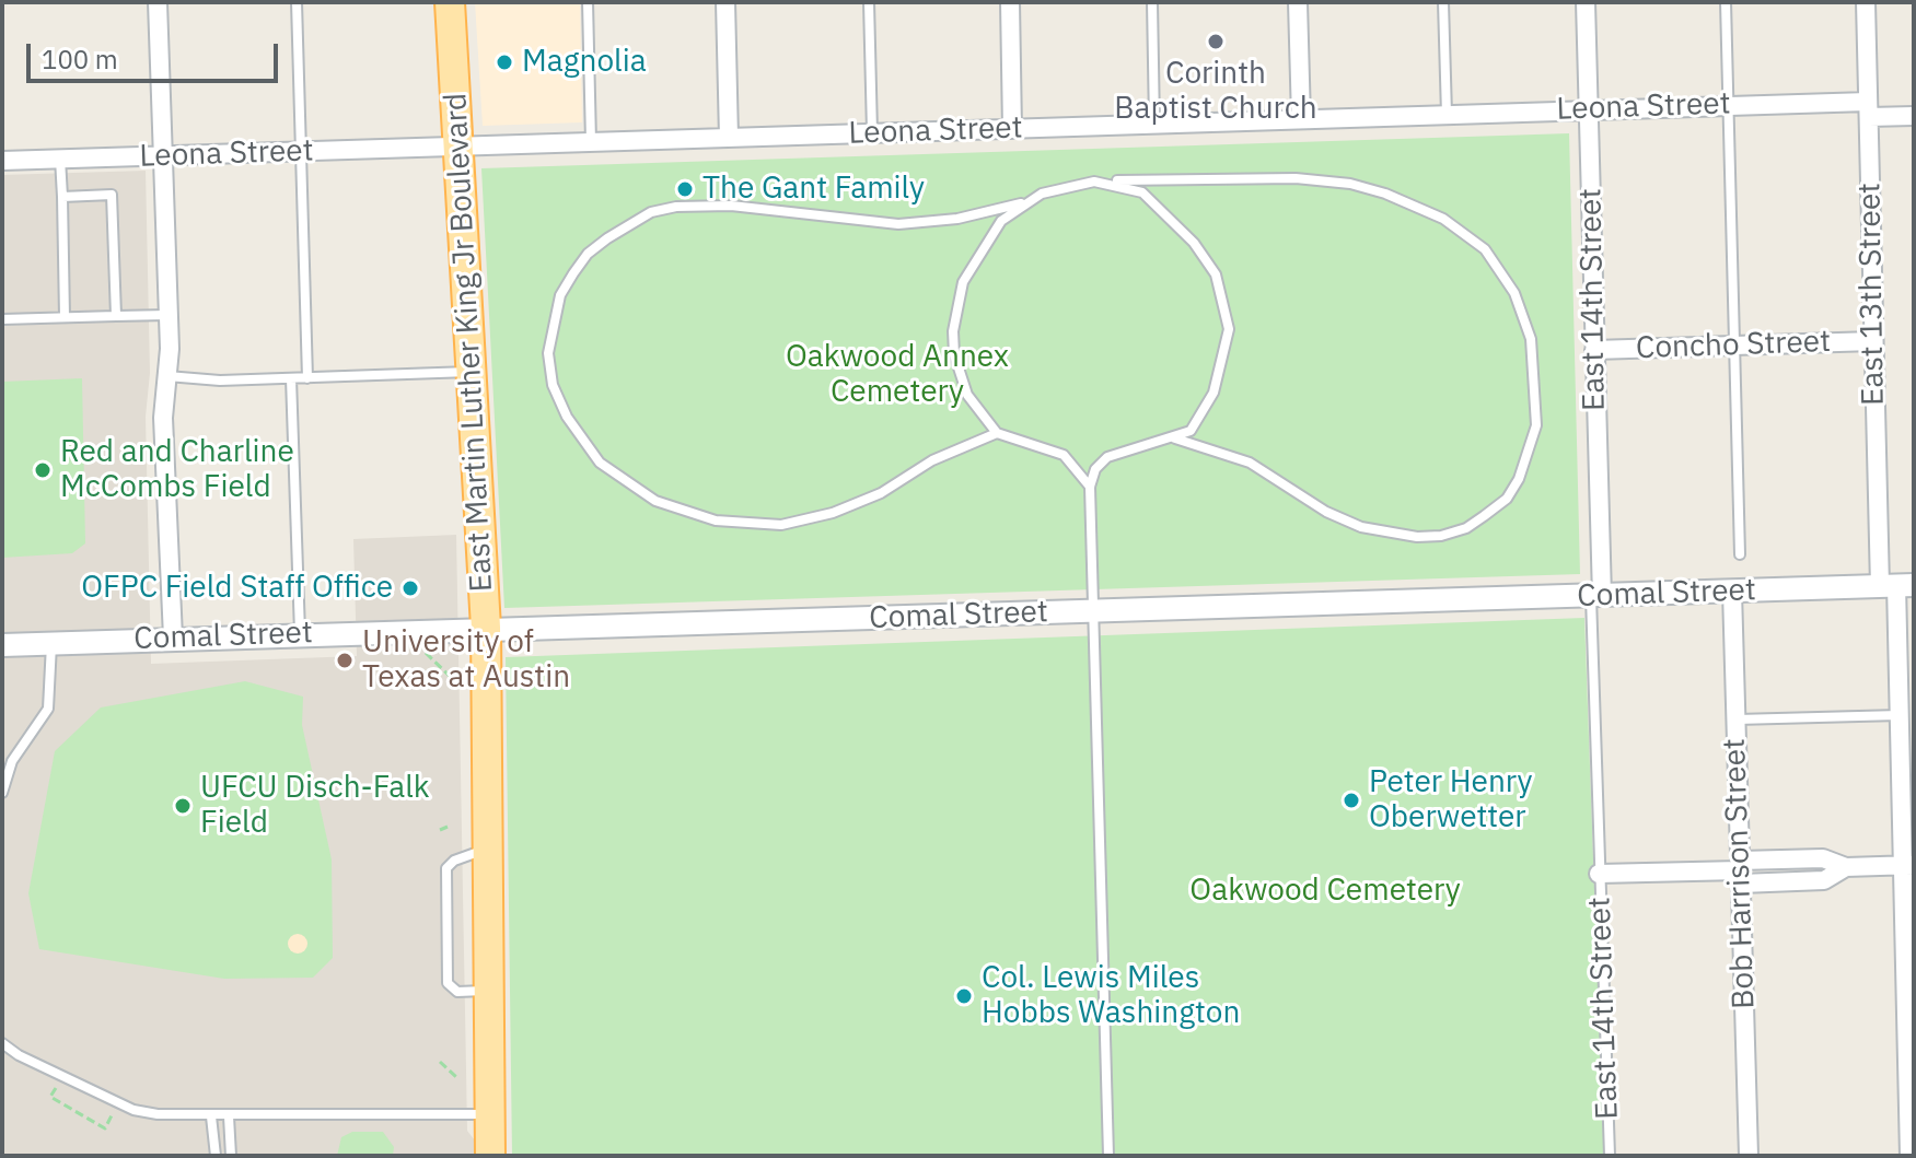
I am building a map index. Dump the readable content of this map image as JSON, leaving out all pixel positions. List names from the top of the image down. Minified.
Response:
{"streets":{"main road":["East Martin Luther King Jr Boulevard"],"street":["Leona Street","East 13th Street","East 14th Street","Concho Street","Comal Street","Bob Harrison Street"]},"crossings":[["Leona Street","East 13th Street"],["Leona Street","East 14th Street"],["Leona Street","East Martin Luther King Jr Boulevard"],["East 13th Street","Concho Street"],["East 13th Street","Comal Street"],["East 14th Street","Concho Street"],["East 14th Street","Comal Street"],["East Martin Luther King Jr Boulevard","Comal Street"],["Comal Street","Bob Harrison Street"]],"parks":["Oakwood Annex Cemetery","Oakwood Cemetery"],"places":["Corinth Baptist Church","Magnolia","The Gant Family","Red and Charline McCombs Field","OFPC Field Staff Office","University of Texas at Austin","Peter Henry Oberwetter","UFCU Disch-Falk Field","Col. Lewis Miles Hobbs Washington"],"scale_bar":"100 m"}
